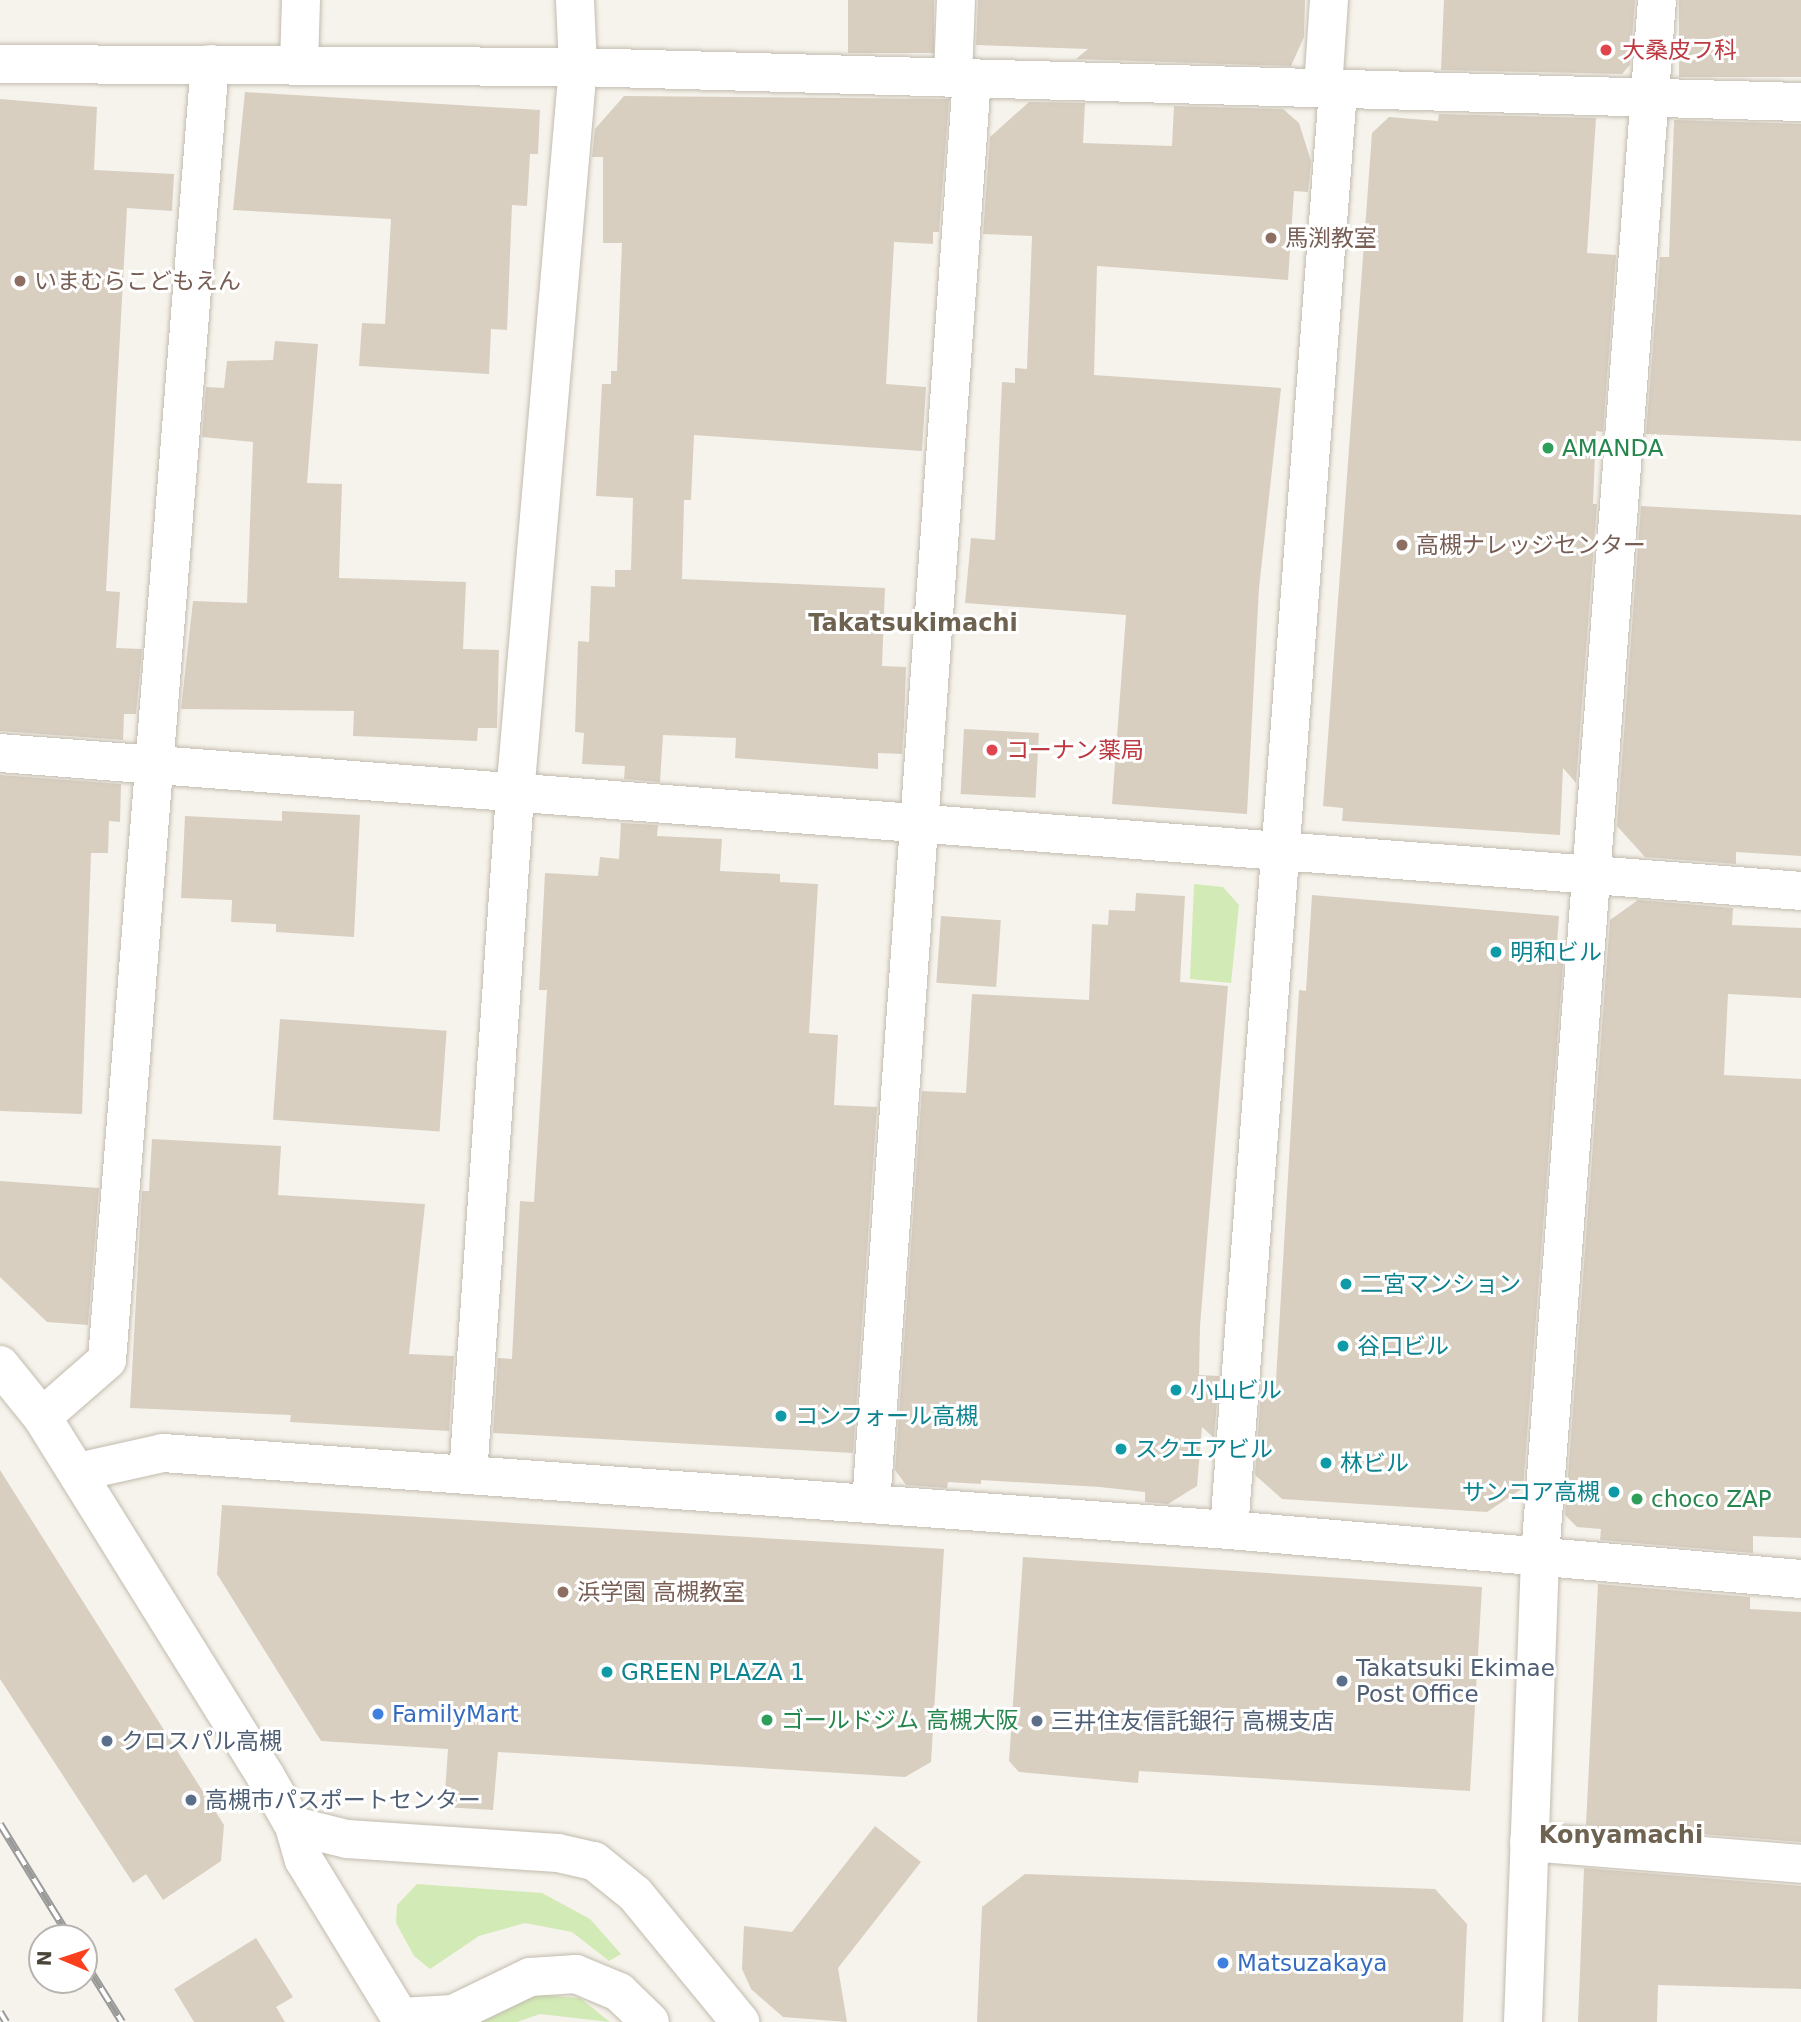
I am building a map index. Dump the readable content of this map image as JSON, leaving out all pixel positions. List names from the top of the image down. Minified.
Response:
{"districts":["Takatsukimachi","Konyamachi"],"places":["大桑皮フ科","馬渕教室","いまむらこどもえん","AMANDA","高槻ナレッジセンター","コーナン薬局","明和ビル","二宮マンション","谷口ビル","小山ビル","コンフォール高槻","スクエアビル","林ビル","サンコア高槻","choco ZAP","浜学園 高槻教室","GREEN PLAZA 1","Takatsuki Ekimae Post Office","FamilyMart","ゴールドジム 高槻大阪","三井住友信託銀行 高槻支店","クロスパル高槻","高槻市パスポートセンター","Matsuzakaya"],"north":"left"}
